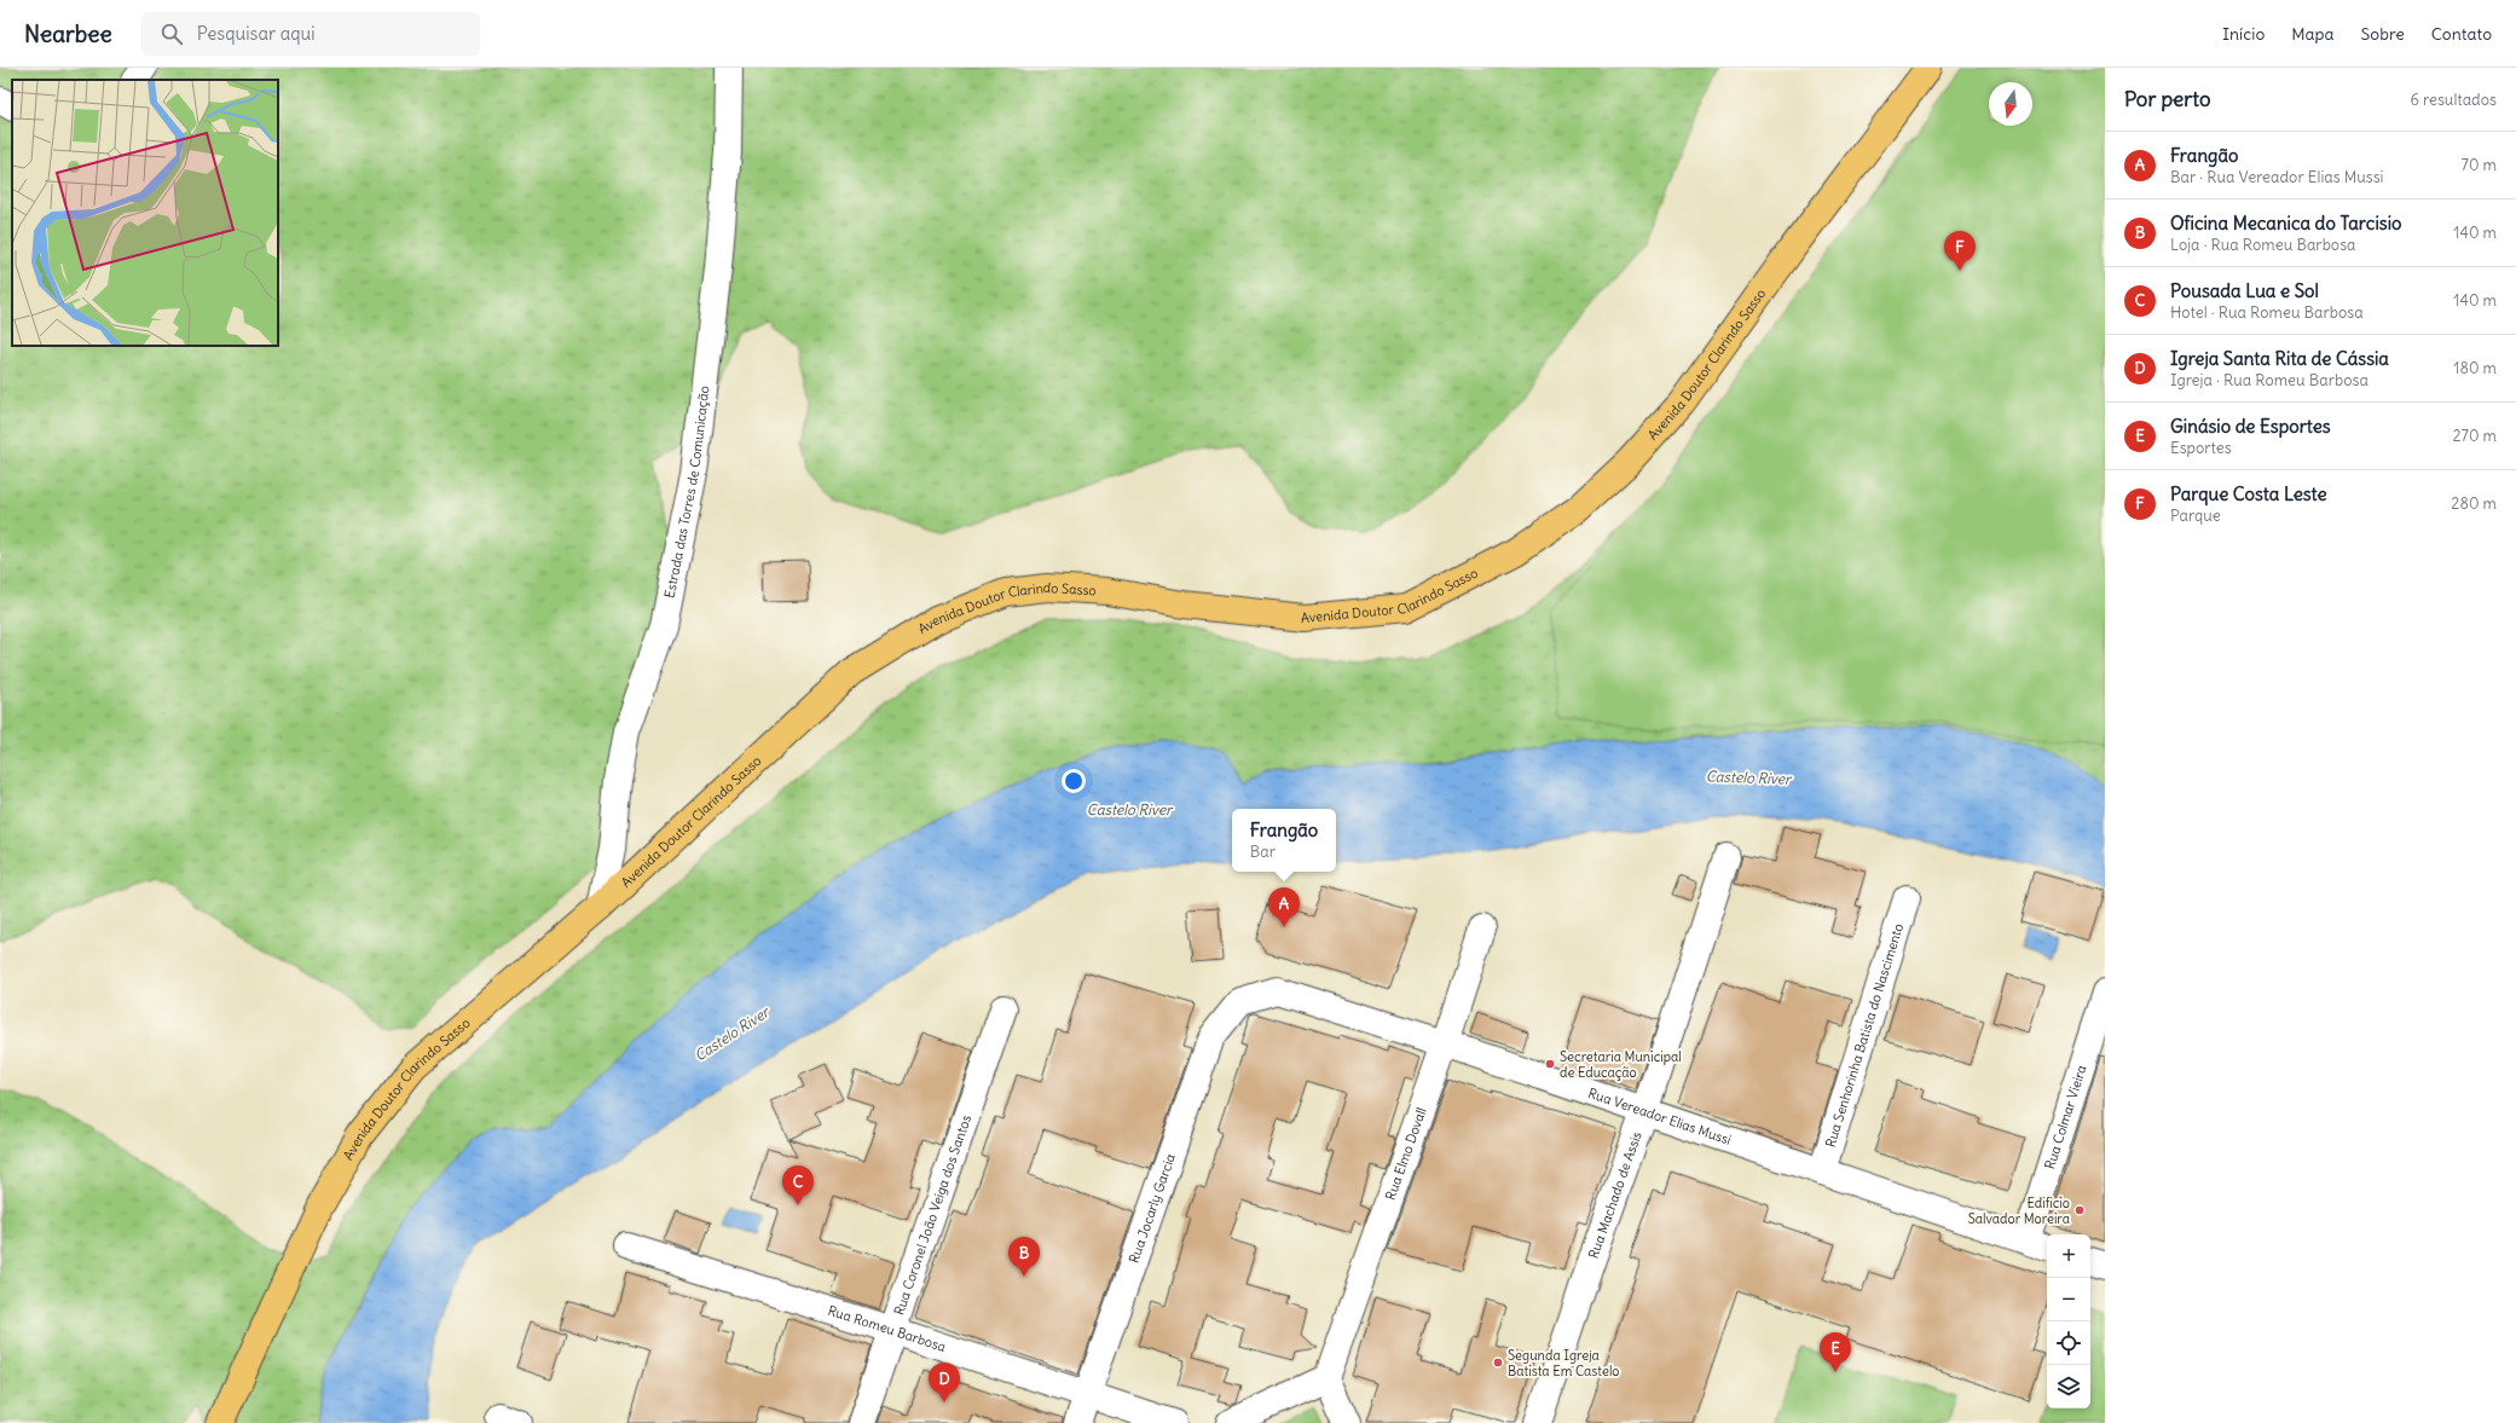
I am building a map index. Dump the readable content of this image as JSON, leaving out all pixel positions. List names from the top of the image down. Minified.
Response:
{"streets":{"main road":["Avenida Doutor Clarindo Sasso"],"street":["Estrada das Torres de Comunicação","Rua Senhorinha Batista do Nascimento","Rua Vereador Elias Mussi","Rua Colmar Vieira","Rua Elmo Dovall","Rua Machado de Assis","Rua Jocarly Garcia","Rua Coronel João Veiga dos Santos","Rua Romeu Barbosa"]},"crossings":[["Avenida Doutor Clarindo Sasso","Estrada das Torres de Comunicação"],["Rua Senhorinha Batista do Nascimento","Rua Vereador Elias Mussi"],["Rua Vereador Elias Mussi","Rua Colmar Vieira"],["Rua Vereador Elias Mussi","Rua Elmo Dovall"],["Rua Vereador Elias Mussi","Rua Machado de Assis"],["Rua Vereador Elias Mussi","Rua Jocarly Garcia"],["Rua Jocarly Garcia","Rua Romeu Barbosa"],["Rua Coronel João Veiga dos Santos","Rua Romeu Barbosa"]],"water":["Castelo River"],"places":["Secretaria Municipal de Educação","Edificio Salvador Moreira","Segunda Igreja Batista Em Castelo"],"north":"bottom","page":{"header":"Nearbee","search":"Pesquisar aqui","nav":["Início","Mapa","Sobre","Contato"],"heading":["Por perto","6 resultados"],"list":[{"mark":"A","name":"Frangão","note":"Bar · Rua Vereador Elias Mussi","value":"70 m"},{"mark":"B","name":"Oficina Mecanica do Tarcisio","note":"Loja · Rua Romeu Barbosa","value":"140 m"},{"mark":"C","name":"Pousada Lua e Sol","note":"Hotel · Rua Romeu Barbosa","value":"140 m"},{"mark":"D","name":"Igreja Santa Rita de Cássia","note":"Igreja · Rua Romeu Barbosa","value":"180 m"},{"mark":"E","name":"Ginásio de Esportes","note":"Esportes","value":"270 m"},{"mark":"F","name":"Parque Costa Leste","note":"Parque","value":"280 m"}],"pins":["F","A","C","B","E","D"],"popup":["Frangão","Bar"],"map_buttons":["+","−"]}}
